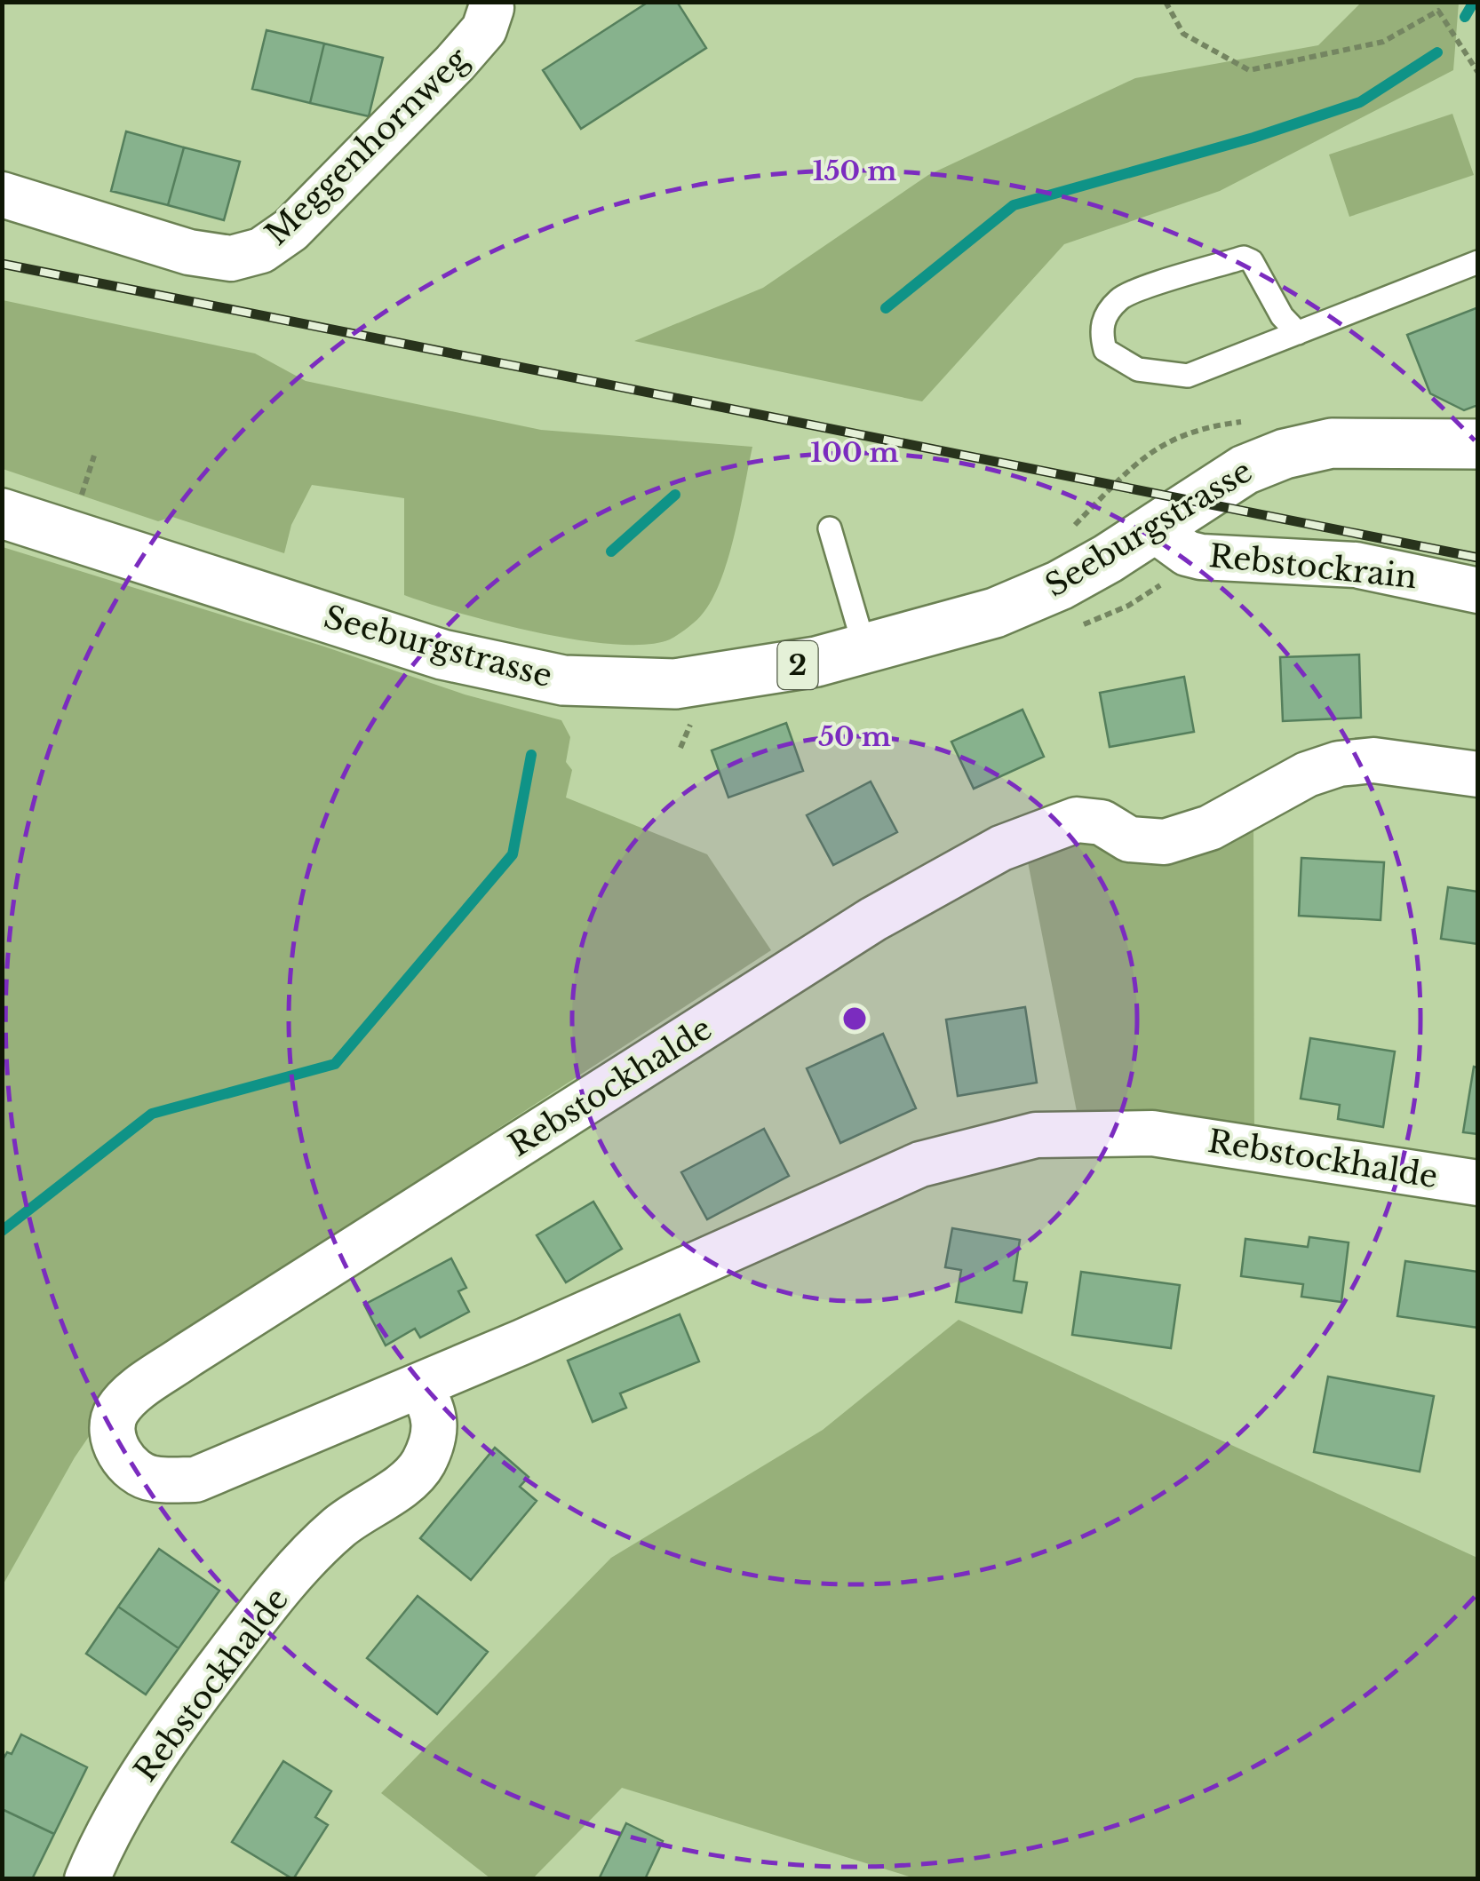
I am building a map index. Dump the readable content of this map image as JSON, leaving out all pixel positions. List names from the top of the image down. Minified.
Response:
{"streets":{"main road":["Seeburgstrasse","2"],"street":["Meggenhornweg","Rebstockrain","Rebstockhalde"]},"crossings":[["Seeburgstrasse","Rebstockrain"]],"rings":["150 m","100 m","50 m"]}
